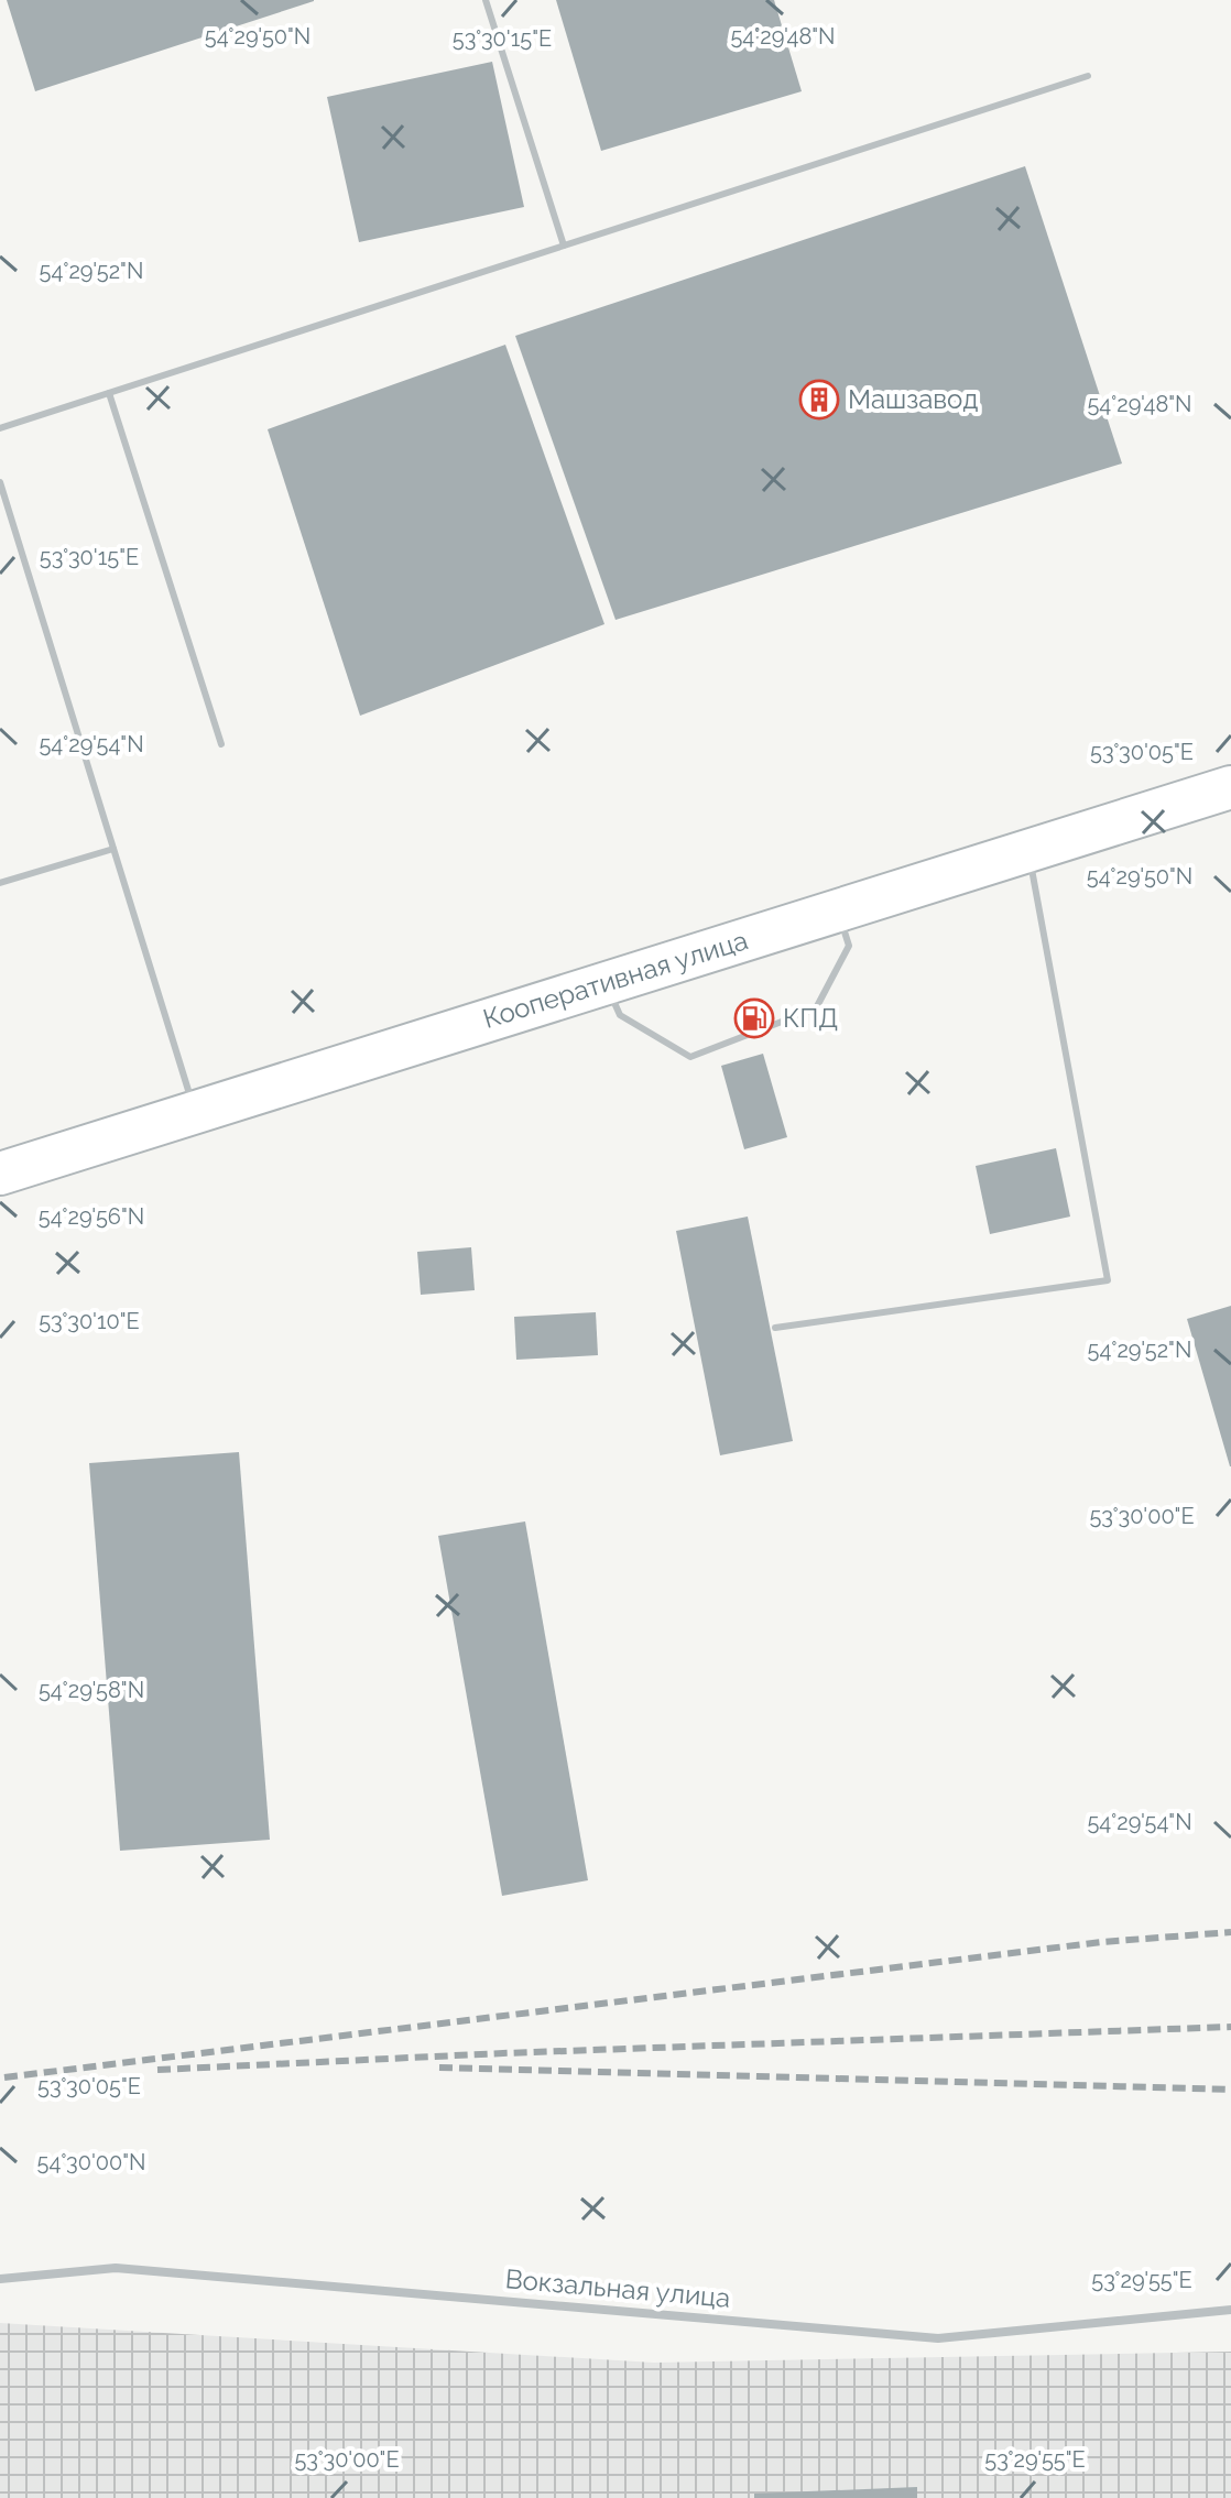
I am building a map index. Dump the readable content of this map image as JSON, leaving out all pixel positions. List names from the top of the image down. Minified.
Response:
{"streets":{"main road":["Кооперативная улица"],"street":["Вокзальная улица"]},"places":{"building":["Машзавод"],"fuel station":["КПД"]},"coordinates":["54°29'50\"N","54°29'48\"N","53°30'15\"E","54°29'52\"N","54°29'54\"N","53°30'05\"E","54°29'56\"N","53°30'10\"E","53°30'00\"E","54°29'58\"N","54°30'00\"N","53°29'55\"E"]}
